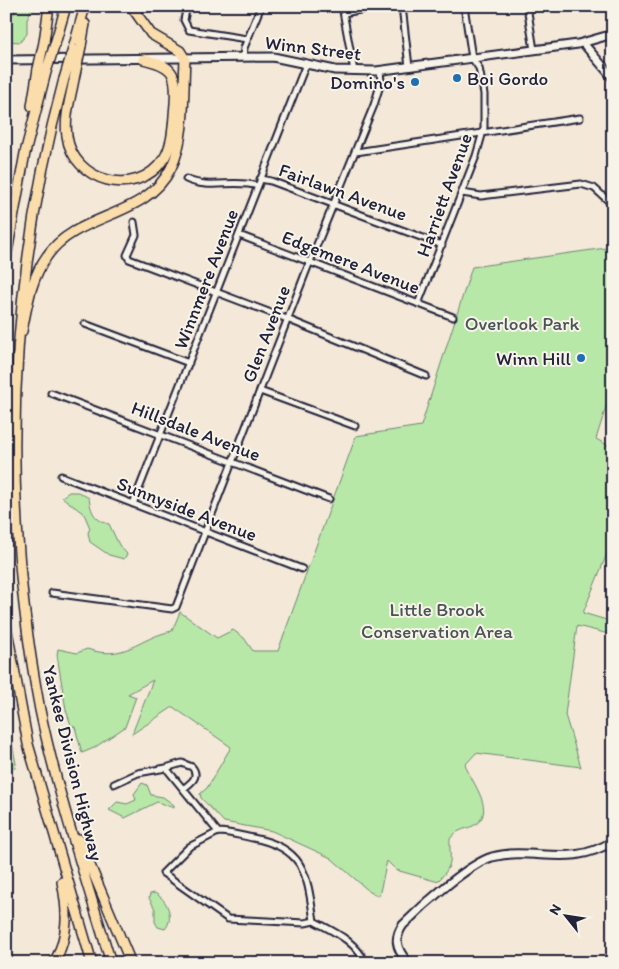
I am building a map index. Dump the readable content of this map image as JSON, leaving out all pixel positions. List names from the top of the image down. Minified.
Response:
{"streets":{"highway":["Yankee Division Highway"],"main road":["Winn Street"],"street":["Fairlawn Avenue","Harriett Avenue","Edgemere Avenue","Winnmere Avenue","Glen Avenue","Hillsdale Avenue","Sunnyside Avenue"]},"crossings":[["Winn Street","Harriett Avenue"],["Winn Street","Winnmere Avenue"],["Winn Street","Glen Avenue"],["Fairlawn Avenue","Harriett Avenue"],["Fairlawn Avenue","Winnmere Avenue"],["Fairlawn Avenue","Glen Avenue"],["Harriett Avenue","Edgemere Avenue"],["Edgemere Avenue","Winnmere Avenue"],["Edgemere Avenue","Glen Avenue"],["Winnmere Avenue","Hillsdale Avenue"],["Winnmere Avenue","Sunnyside Avenue"],["Glen Avenue","Hillsdale Avenue"],["Glen Avenue","Sunnyside Avenue"]],"parks":["Overlook Park","Little Brook Conservation Area"],"places":["Boi Gordo","Domino's","Winn Hill"],"north":"top left"}
